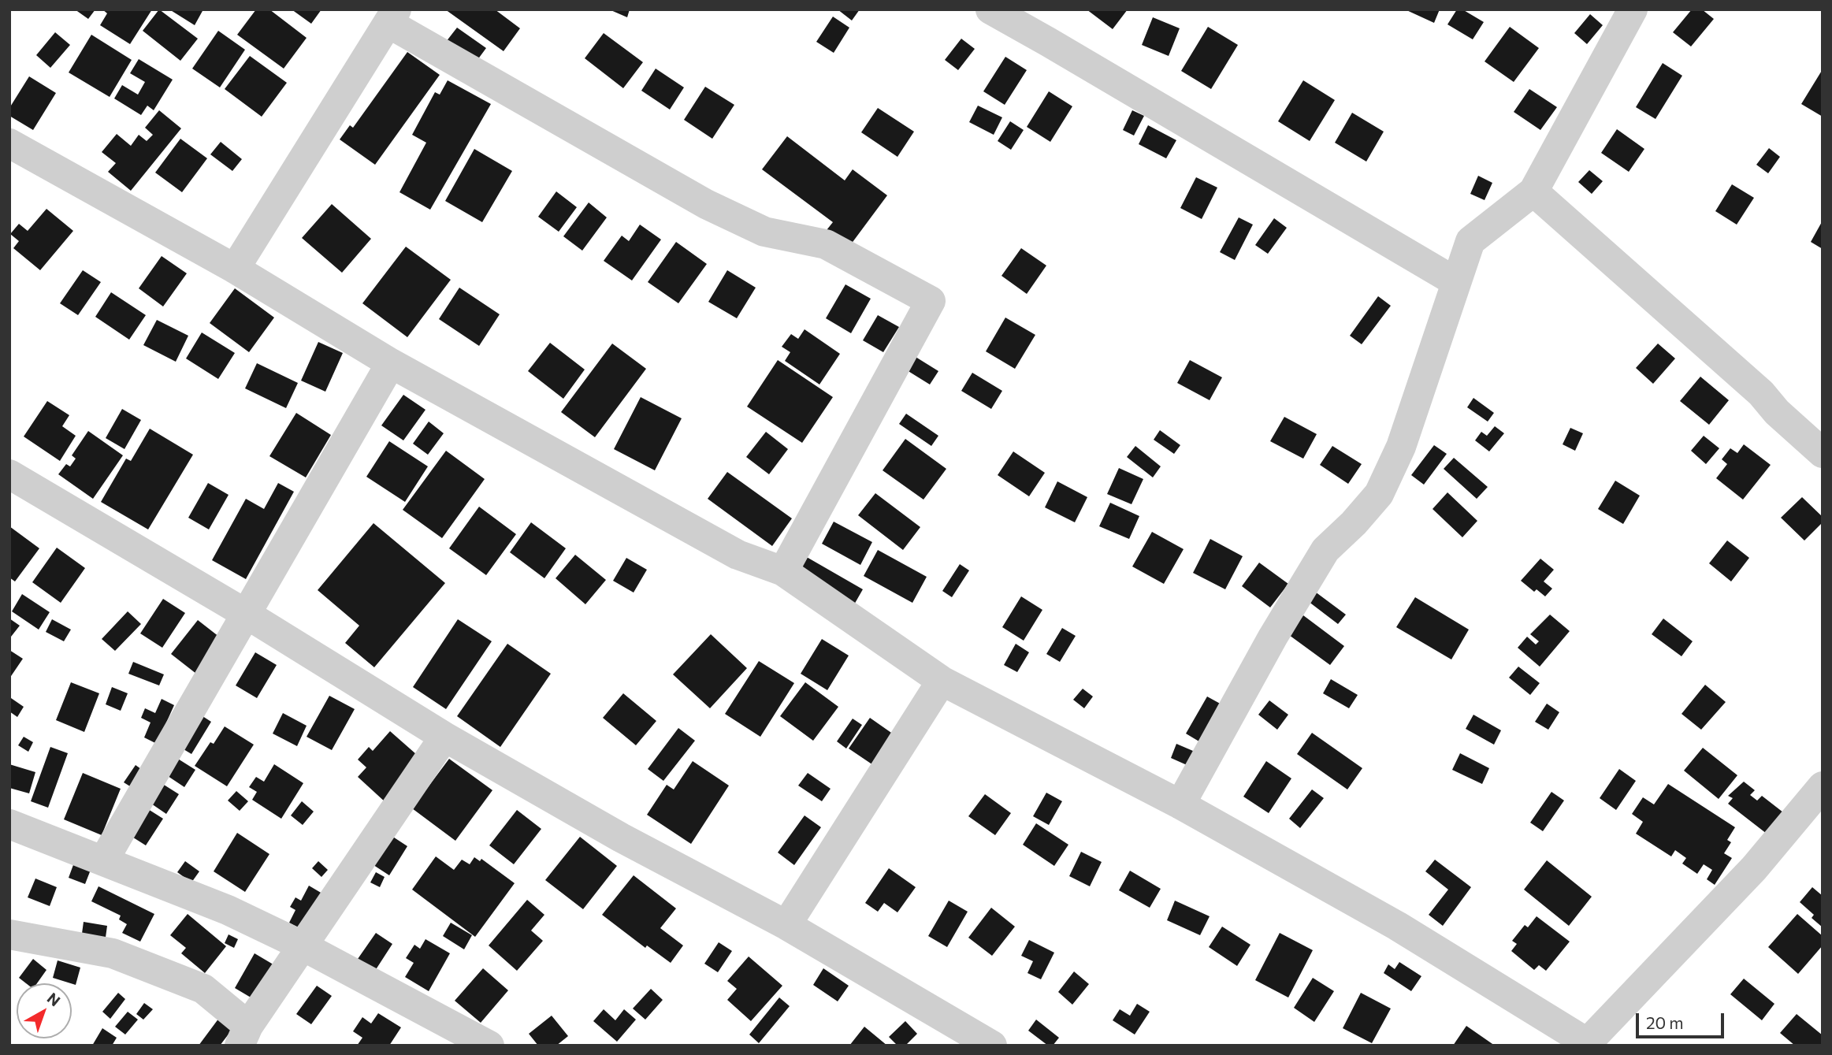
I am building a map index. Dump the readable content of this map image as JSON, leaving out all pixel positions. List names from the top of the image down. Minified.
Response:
{"scale_bar":"20 m","north":"top right"}
